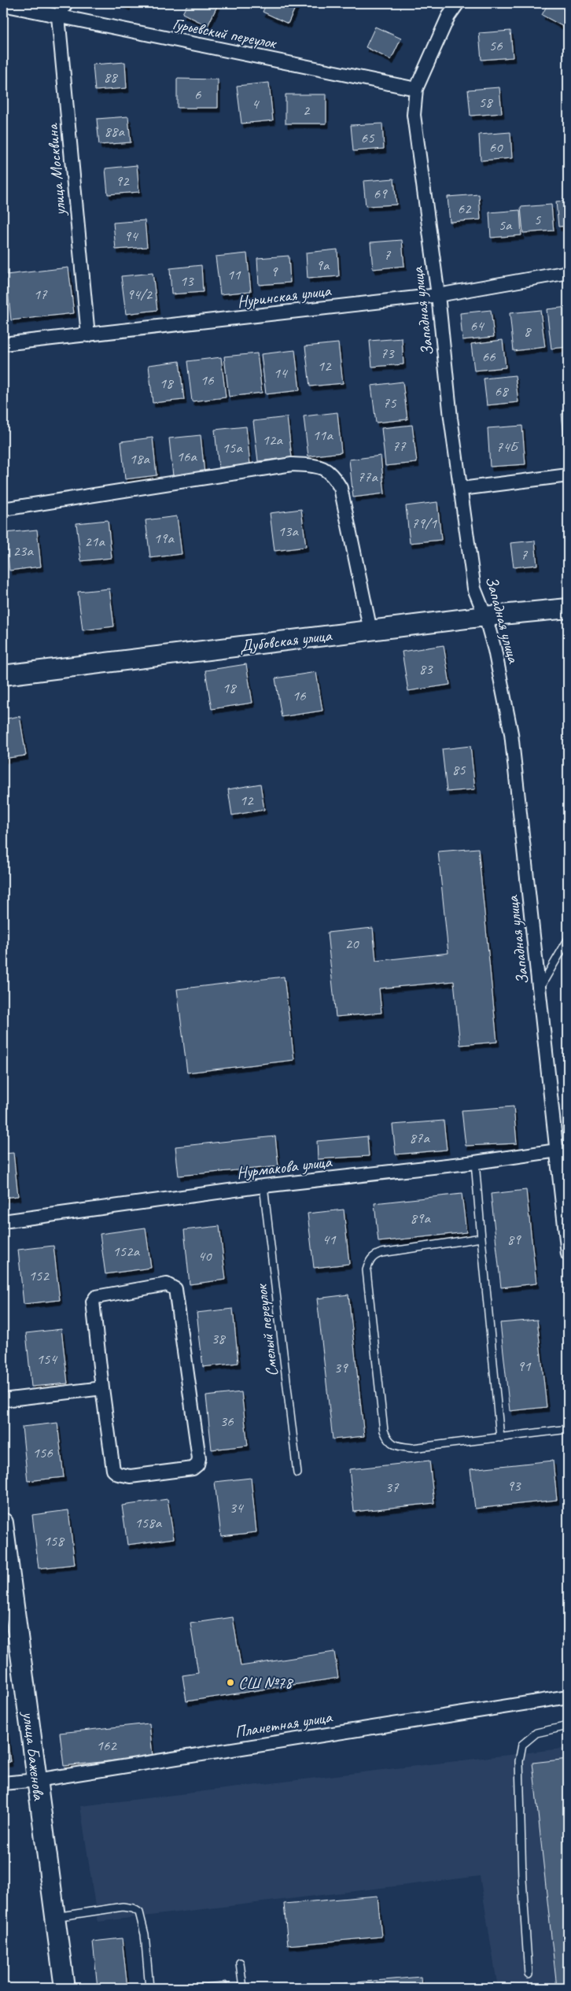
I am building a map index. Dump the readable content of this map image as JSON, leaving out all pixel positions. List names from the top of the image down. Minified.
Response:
{"streets":{"main road":["Дубовская улица","улица Баженова"],"street":["Гурьевский переулок","улица Москвина","Нуринская улица","Западная улица","Нурмакова улица","Планетная улица"],"lane":["Смелый переулок"]},"crossings":[["Гурьевский переулок","улица Москвина"],["Гурьевский переулок","Западная улица"],["улица Москвина","Нуринская улица"],["Нуринская улица","Западная улица"],["Западная улица","Дубовская улица"],["Западная улица","Нурмакова улица"],["Нурмакова улица","Смелый переулок"],["Планетная улица","улица Баженова"]],"places":["СШ №78"],"house_numbers":["56","88","6","58","4","2","88а","65","60","92","69","62","5","5а","94","7","9а","9","11","13","17","94/2","64","8","73","66","12","14","16","18","68","75","11а","12а","77","74Б","15а","16а","18а","77а","79/1","13а","19а","21а","23а","7","83","18","16","85","12","20","87а","89а","41","89","152а","40","152","38","154","91","39","36","156","93","37","34","158а","158","162"]}
